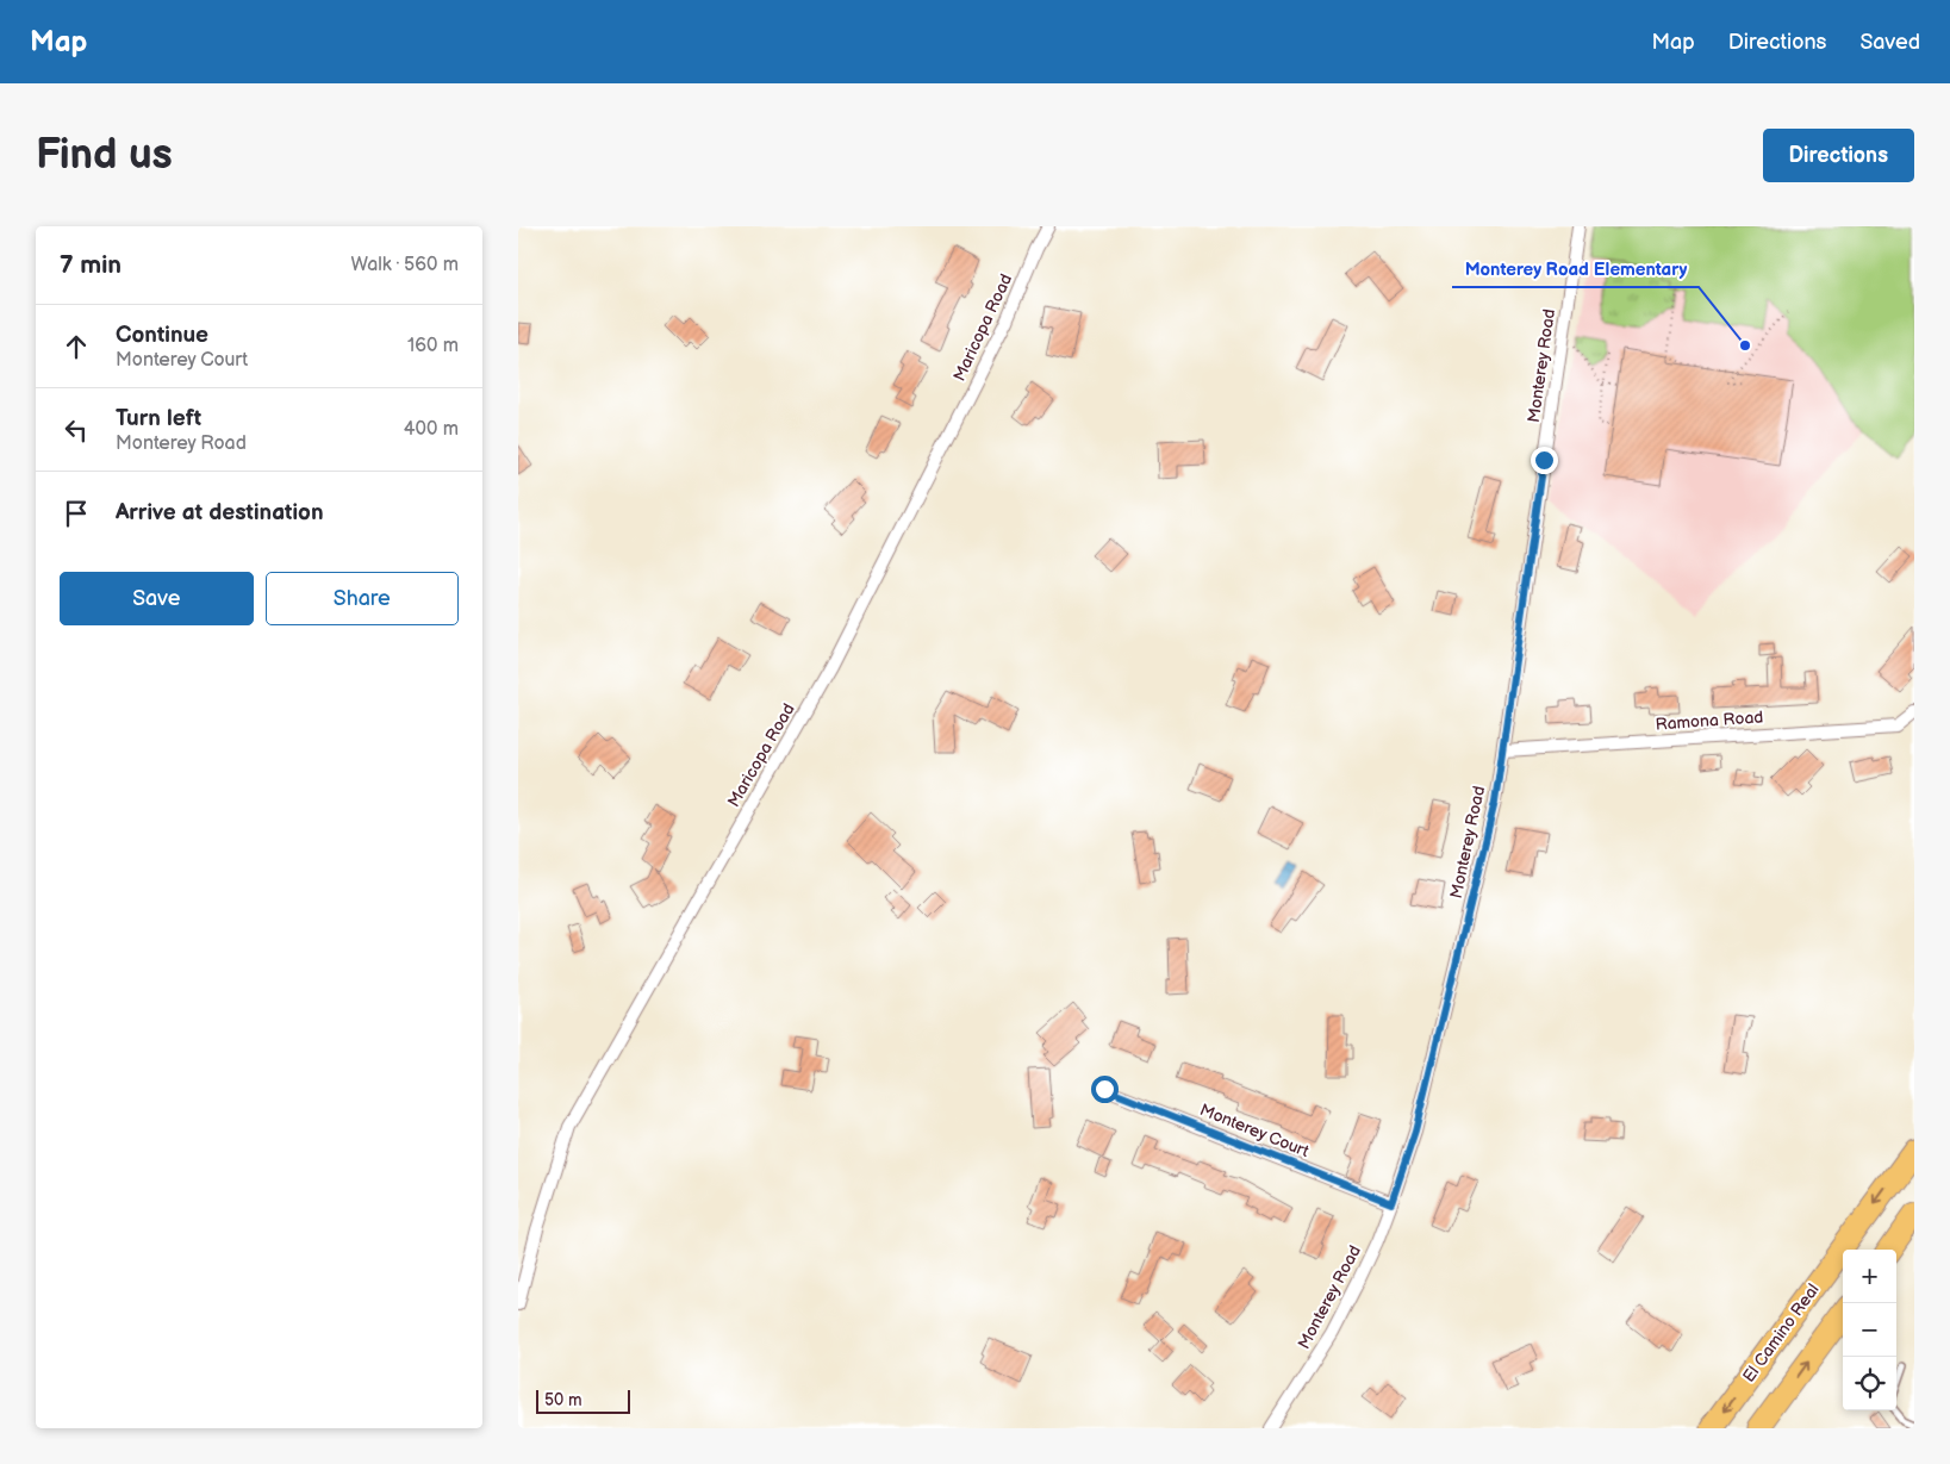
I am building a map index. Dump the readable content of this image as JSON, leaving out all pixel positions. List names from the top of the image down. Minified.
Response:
{"streets":{"highway":["El Camino Real"],"street":["Maricopa Road","Monterey Road","Ramona Road","Monterey Court"]},"crossings":[["Monterey Road","Ramona Road"],["Monterey Road","Monterey Court"]],"places":["Monterey Road Elementary"],"scale_bar":"50 m","page":{"header":"Map","nav":["Map","Directions","Saved"],"buttons":["Directions",["Save","Share"]],"title":"Find us","heading":["7 min","Walk · 560 m"],"list":[["Continue","Monterey Court","160 m"],["Turn left","Monterey Road","400 m"],"Arrive at destination"],"map_buttons":["+","−"],"scale":"50 m"}}
